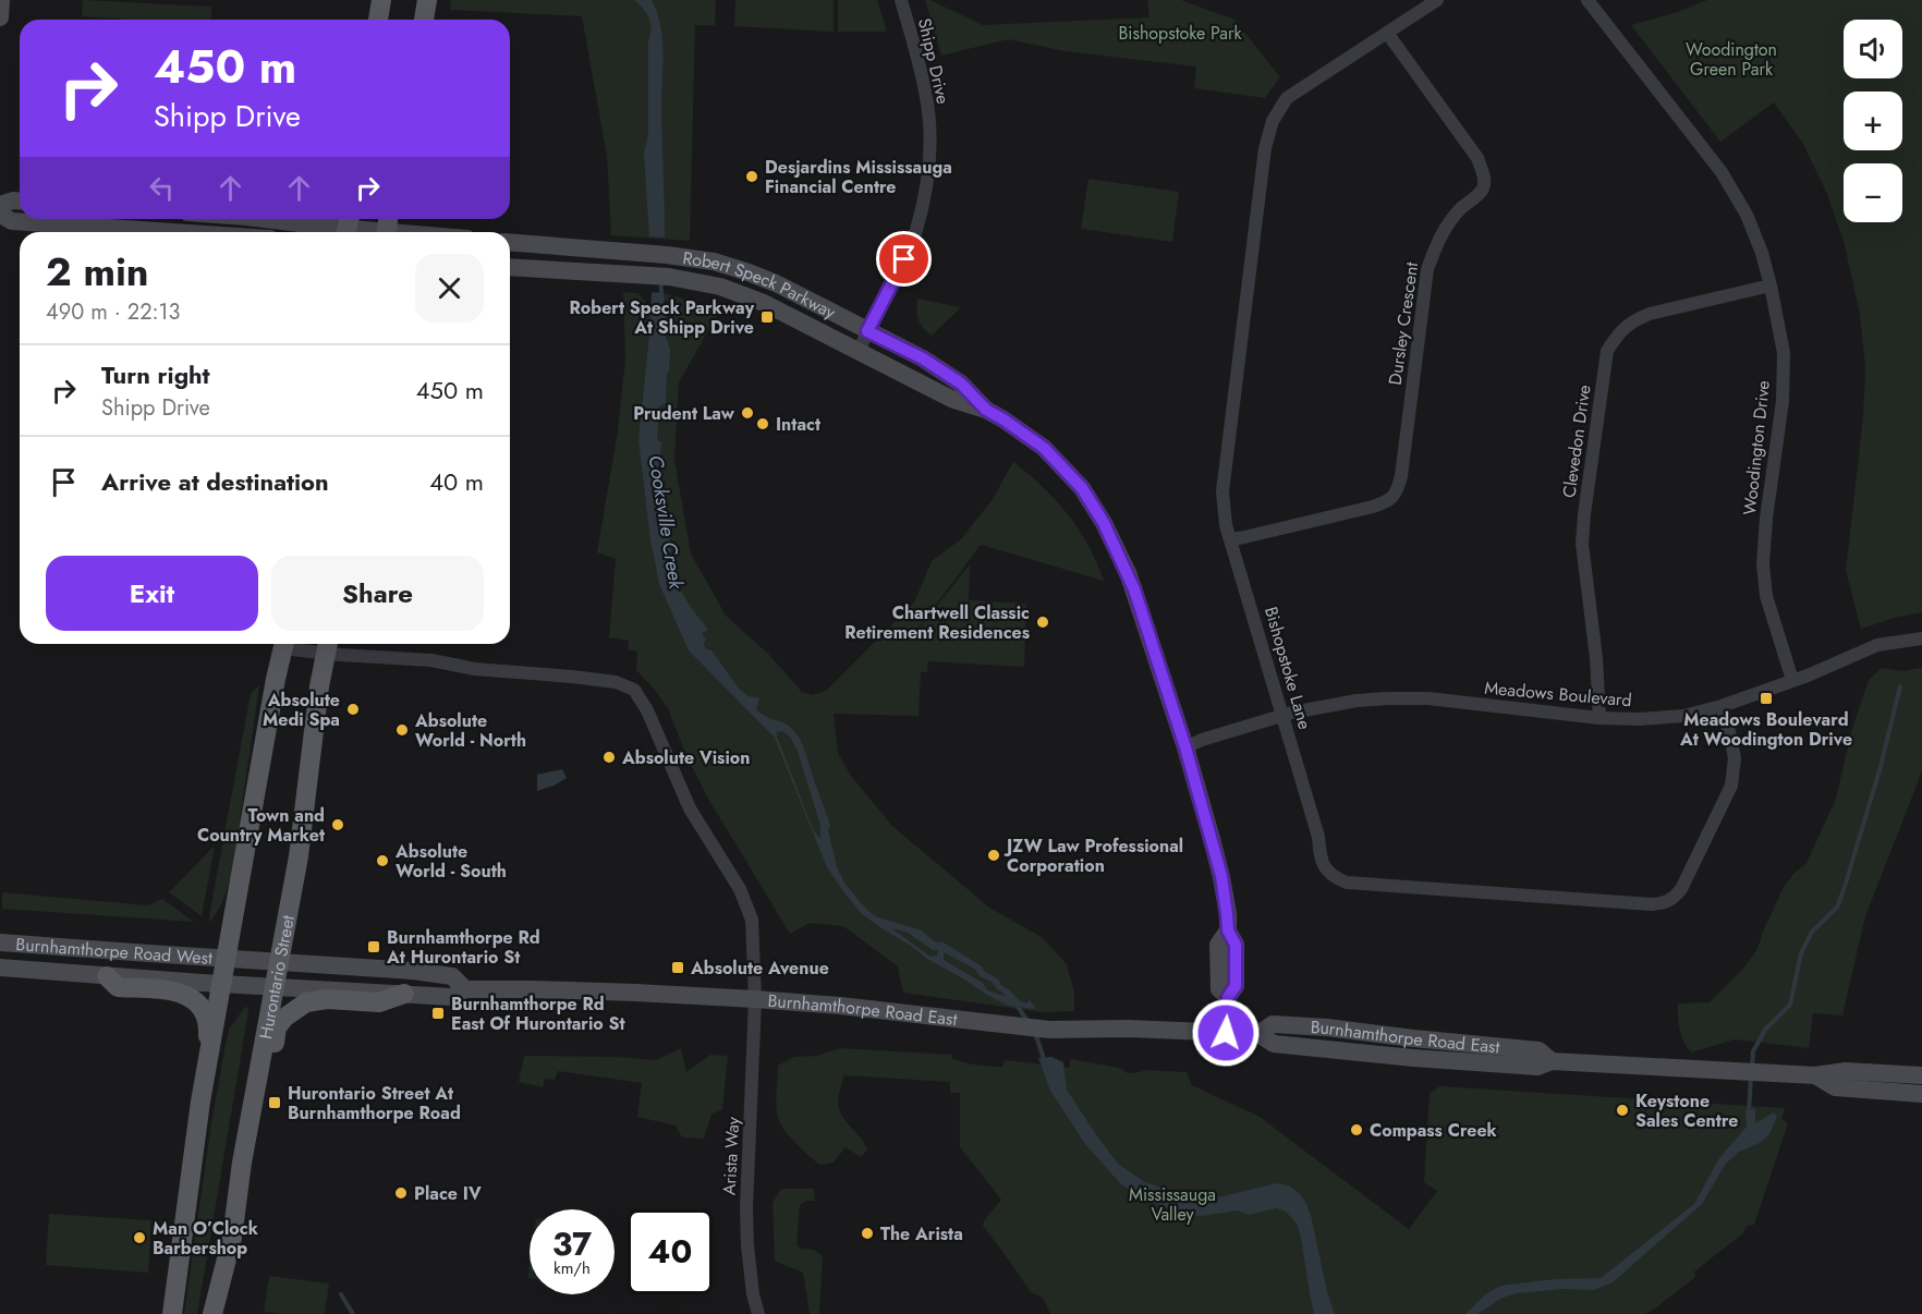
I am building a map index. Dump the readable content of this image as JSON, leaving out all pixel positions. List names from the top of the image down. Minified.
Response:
{"streets":{"main road":["Robert Speck Parkway","Burnhamthorpe Road West","Hurontario Street","Burnhamthorpe Road East"],"street":["Shipp Drive","Dursley Crescent","Clevedon Drive","Woodington Drive","Bishopstoke Lane","Meadows Boulevard","Arista Way"]},"crossings":[["Shipp Drive","Robert Speck Parkway"],["Robert Speck Parkway","Meadows Boulevard"],["Robert Speck Parkway","Burnhamthorpe Road East"],["Dursley Crescent","Bishopstoke Lane"],["Clevedon Drive","Woodington Drive"],["Clevedon Drive","Meadows Boulevard"],["Woodington Drive","Meadows Boulevard"],["Bishopstoke Lane","Meadows Boulevard"],["Burnhamthorpe Road West","Hurontario Street"],["Burnhamthorpe Road West","Burnhamthorpe Road East"],["Hurontario Street","Burnhamthorpe Road East"],["Burnhamthorpe Road East","Arista Way"]],"water":["Cooksville Creek"],"parks":["Bishopstoke Park","Woodington Green Park","Mississauga Valley"],"places":{"other":["Desjardins Mississauga Financial Centre","Prudent Law","Intact","Chartwell Classic Retirement Residences","Absolute Medi Spa","Absolute World - North","Absolute Vision","Town and Country Market","JZW Law Professional Corporation","Absolute World - South","Keystone Sales Centre","Compass Creek","Place IV","The Arista","Man O’Clock Barbershop"],"transit":["Robert Speck Parkway At Shipp Drive","Meadows Boulevard At Woodington Drive","Burnhamthorpe Rd At Hurontario St","Absolute Avenue","Burnhamthorpe Rd East Of Hurontario St","Hurontario Street At Burnhamthorpe Road"]},"page":{"map_buttons":["+","−"],"turn":["450 m","Shipp Drive"],"heading":["2 min","490 m · 22:13"],"list":[{"name":"Turn right","note":"Shipp Drive","value":"450 m"},{"name":"Arrive at destination","value":"40 m"}],"buttons":["Exit","Share"],"speed":"37 km/h","limit":"40"}}
